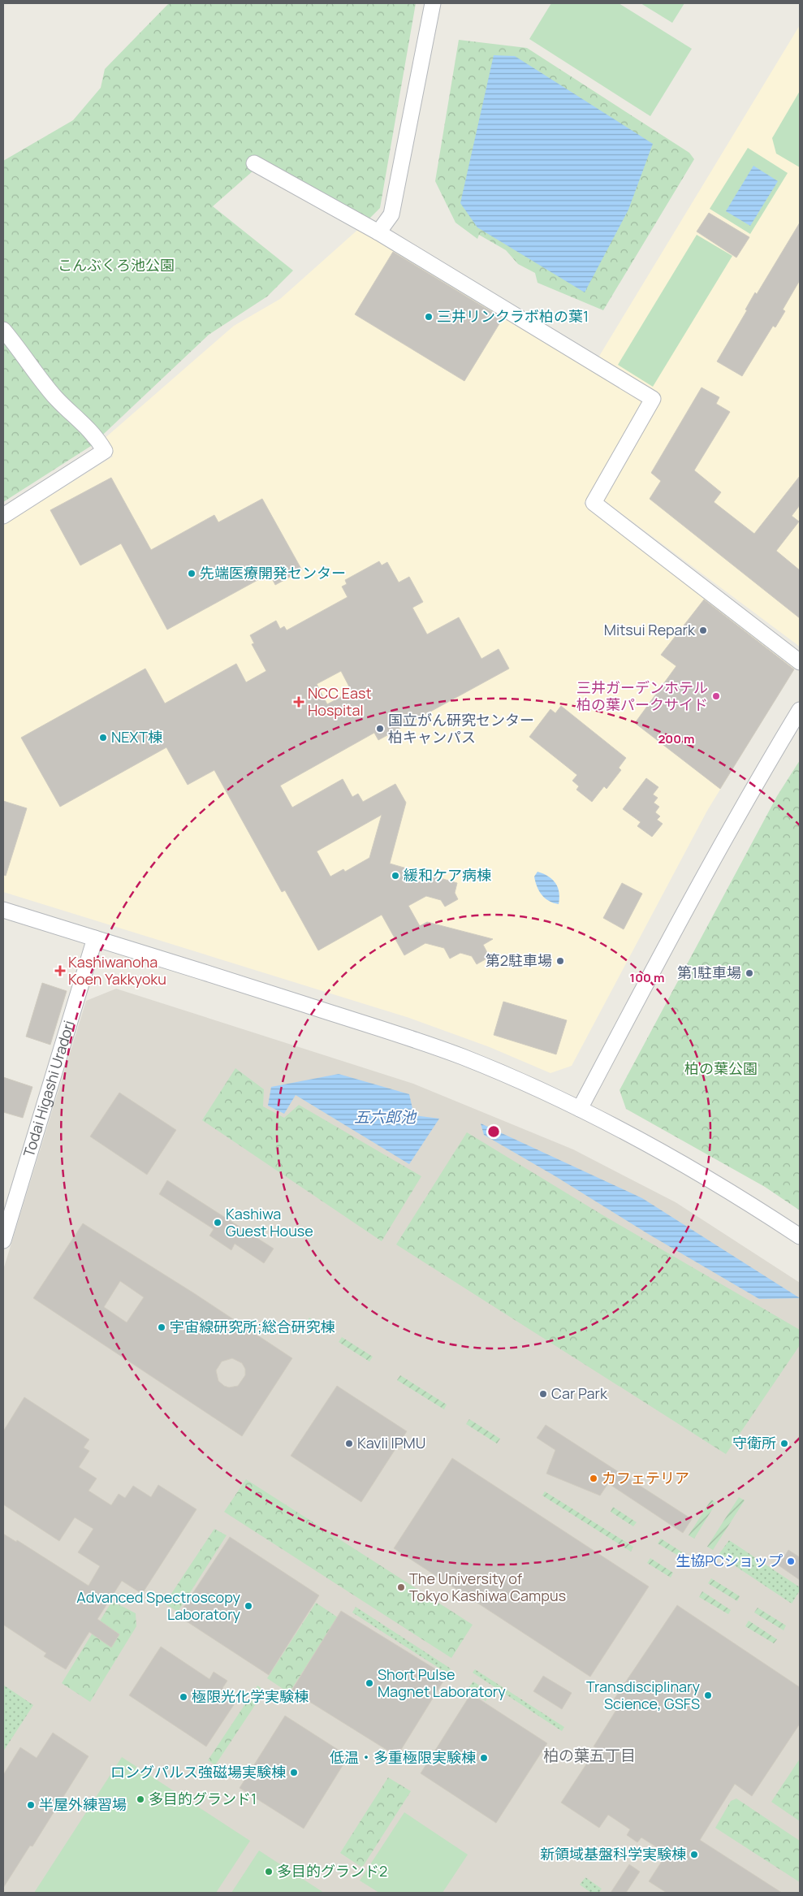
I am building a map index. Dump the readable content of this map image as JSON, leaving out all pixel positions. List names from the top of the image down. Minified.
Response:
{"streets":{"street":["Todai Higashi Uradori"]},"districts":["柏の葉五丁目"],"water":["五六郎池"],"parks":["こんぶくろ池公園","柏の葉公園"],"places":{"other":["三井リンクラボ柏の葉1","先端医療開発センター","Mitsui Repark","三井ガーデンホテル 柏の葉パークサイド","国立がん研究センター 柏キャンパス","NEXT棟","緩和ケア病棟","第2駐車場","第1駐車場","Kashiwa Guest House","宇宙線研究所;総合研究棟","Car Park","Kavli IPMU","守衛所","カフェテリア","生協PCショップ","The University of Tokyo Kashiwa Campus","Advanced Spectroscopy Laboratory","Short Pulse Magnet Laboratory","Transdisciplinary Science, GSFS","極限光化学実験棟","低温・多重極限実験棟","ロングパルス強磁場実験棟","多目的グランド1","半屋外練習場","新領域基盤科学実験棟","多目的グランド2"],"health":["NCC East Hospital","Kashiwanoha Koen Yakkyoku"]},"rings":["200 m","100 m"]}
